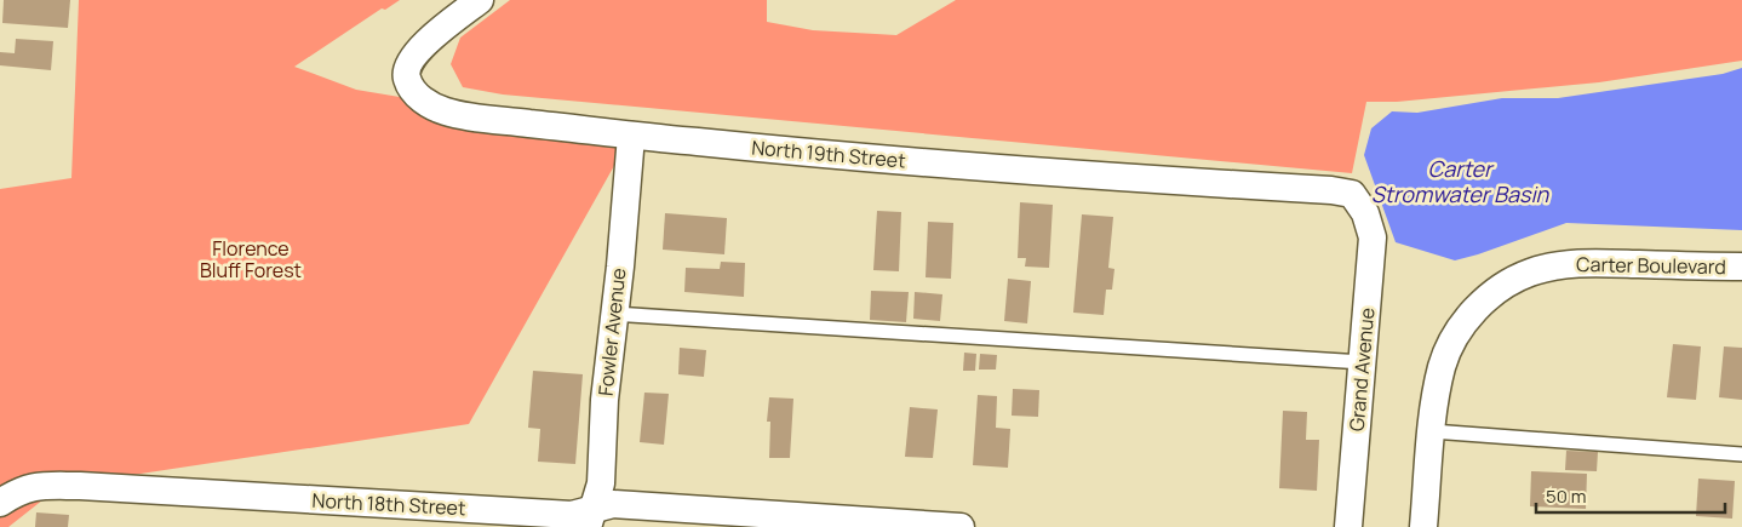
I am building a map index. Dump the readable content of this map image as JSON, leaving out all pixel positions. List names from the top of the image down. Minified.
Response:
{"streets":{"street":["North 19th Street","Carter Boulevard","Fowler Avenue","Grand Avenue","North 18th Street"]},"crossings":[["North 19th Street","Fowler Avenue"],["North 19th Street","Grand Avenue"],["Fowler Avenue","North 18th Street"]],"water":["Carter Stromwater Basin"],"parks":["Florence Bluff Forest"],"scale_bar":"50 m"}
